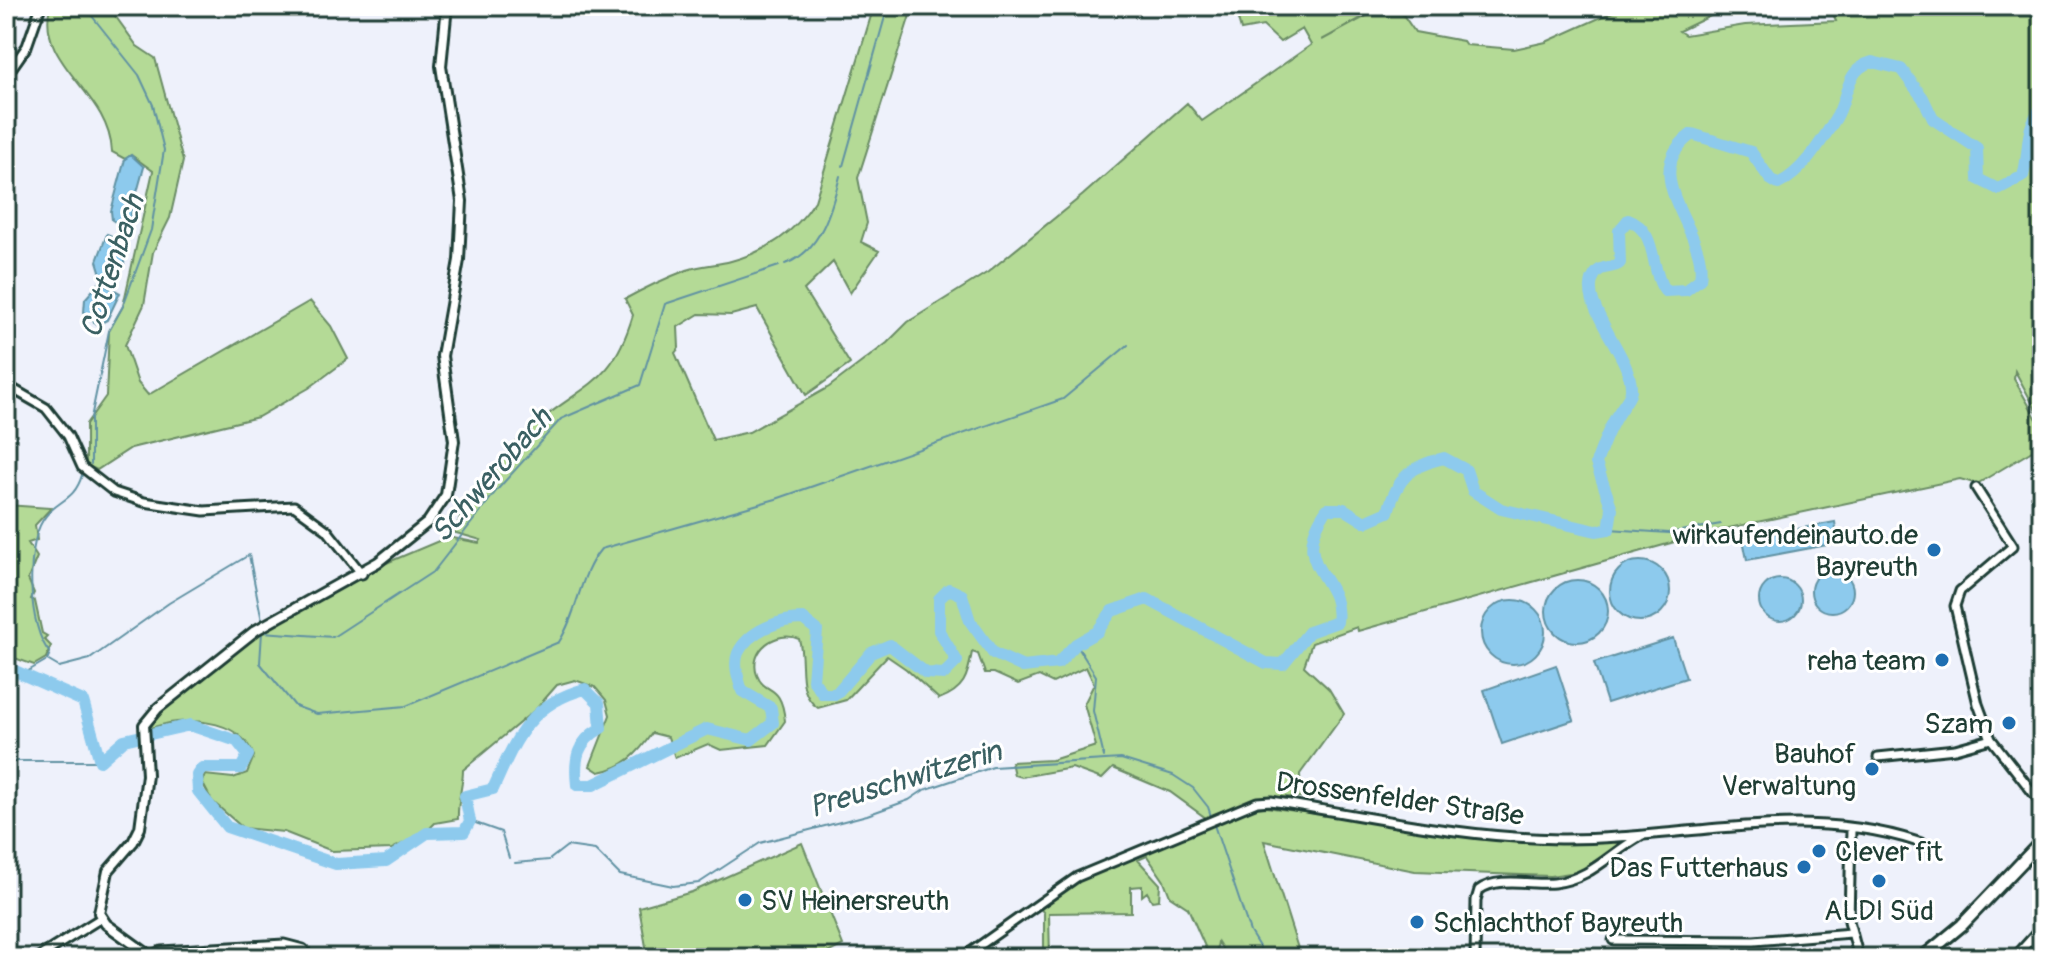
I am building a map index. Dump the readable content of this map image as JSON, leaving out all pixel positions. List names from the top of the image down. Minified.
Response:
{"streets":{"street":["Drossenfelder Straße"]},"water":["Cottenbach","Schwerobach","Preuschwitzerin"],"places":["wirkaufendeinauto.de Bayreuth","reha team","Szam","Bauhof Verwaltung","Clever fit","Das Futterhaus","ALDI Süd","SV Heinersreuth","Schlachthof Bayreuth"]}
